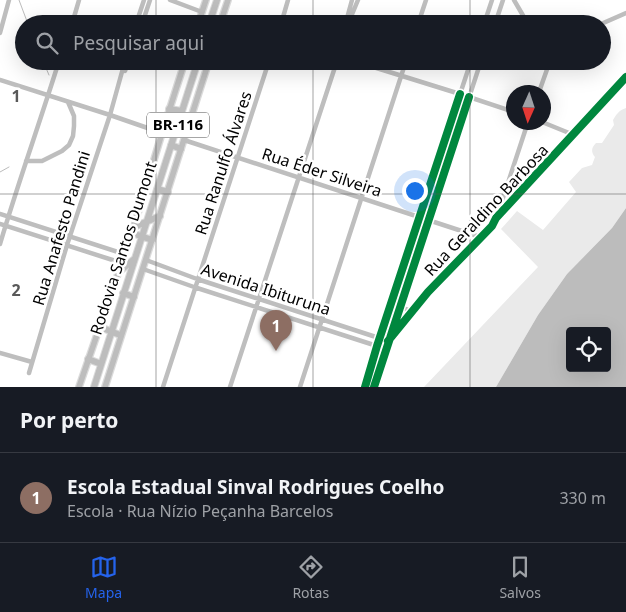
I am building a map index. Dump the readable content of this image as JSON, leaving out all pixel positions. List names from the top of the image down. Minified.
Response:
{"streets":{"highway":["BR-116","Rodovia Santos Dumont"],"street":["Rua Ranulfo Álvares","Rua Éder Silveira","Rua Geraldino Barbosa","Rua Anafesto Pandini","Avenida Ibituruna"]},"crossings":[["Rua Ranulfo Álvares","Rua Éder Silveira"],["Rua Ranulfo Álvares","Avenida Ibituruna"],["Rua Éder Silveira","Rua Geraldino Barbosa"]],"north":"bottom","page":{"search":"Pesquisar aqui","pins":"1","heading":"Por perto","list":[{"mark":"1","name":"Escola Estadual Sinval Rodrigues Coelho","note":"Escola · Rua Nízio Peçanha Barcelos","value":"330 m"}],"nav":["Mapa","Rotas","Salvos"]},"grid":{"rows":["1","2"]}}
